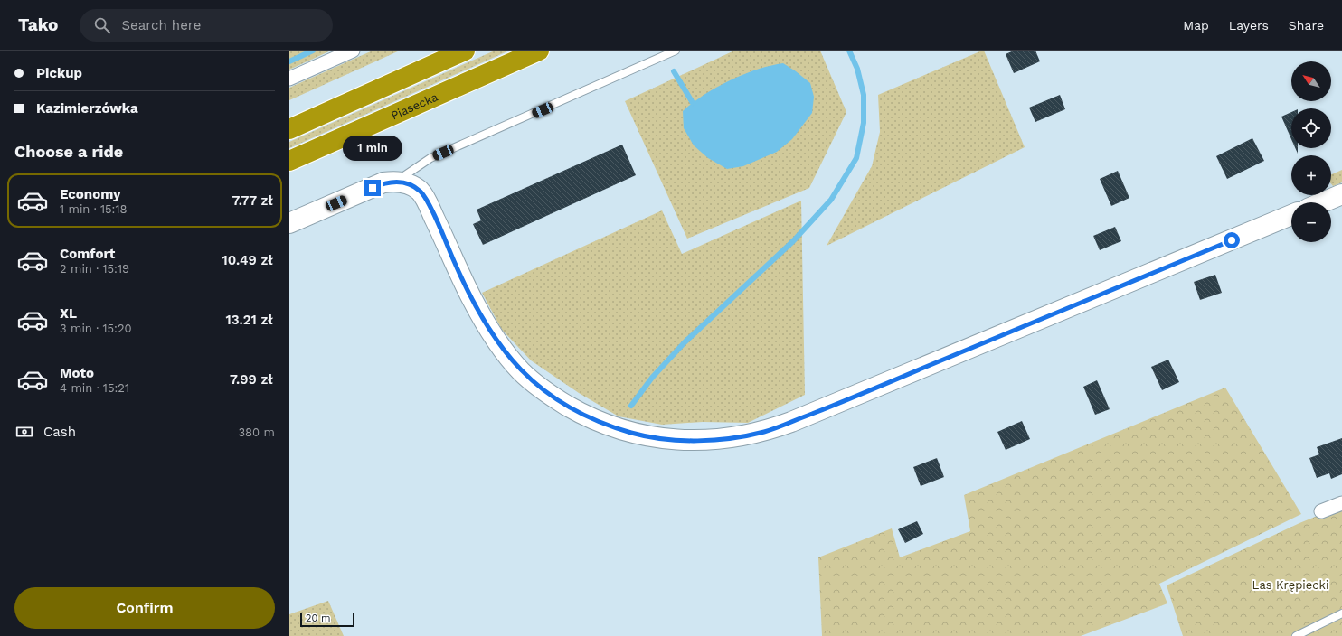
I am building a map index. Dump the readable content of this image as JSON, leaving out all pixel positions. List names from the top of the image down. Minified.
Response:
{"streets":{"highway":["Piasecka"]},"parks":["Las Krępiecki"],"scale_bar":"20 m","north":"top left","page":{"header":"Tako","search":"Search here","nav":["Map","Layers","Share"],"banner":["Pickup","Kazimierzówka"],"map_buttons":["+","−"],"heading":"Choose a ride","bubble":"1 min","list":[{"name":"Economy","note":"1 min · 15:18","value":"7.77 zł"},{"name":"Comfort","note":"2 min · 15:19","value":"10.49 zł"},{"name":"XL","note":"3 min · 15:20","value":"13.21 zł"},{"name":"Moto","note":"4 min · 15:21","value":"7.99 zł"}],"pay":["Cash","380 m"],"buttons":"Confirm","scale":"20 m"}}
